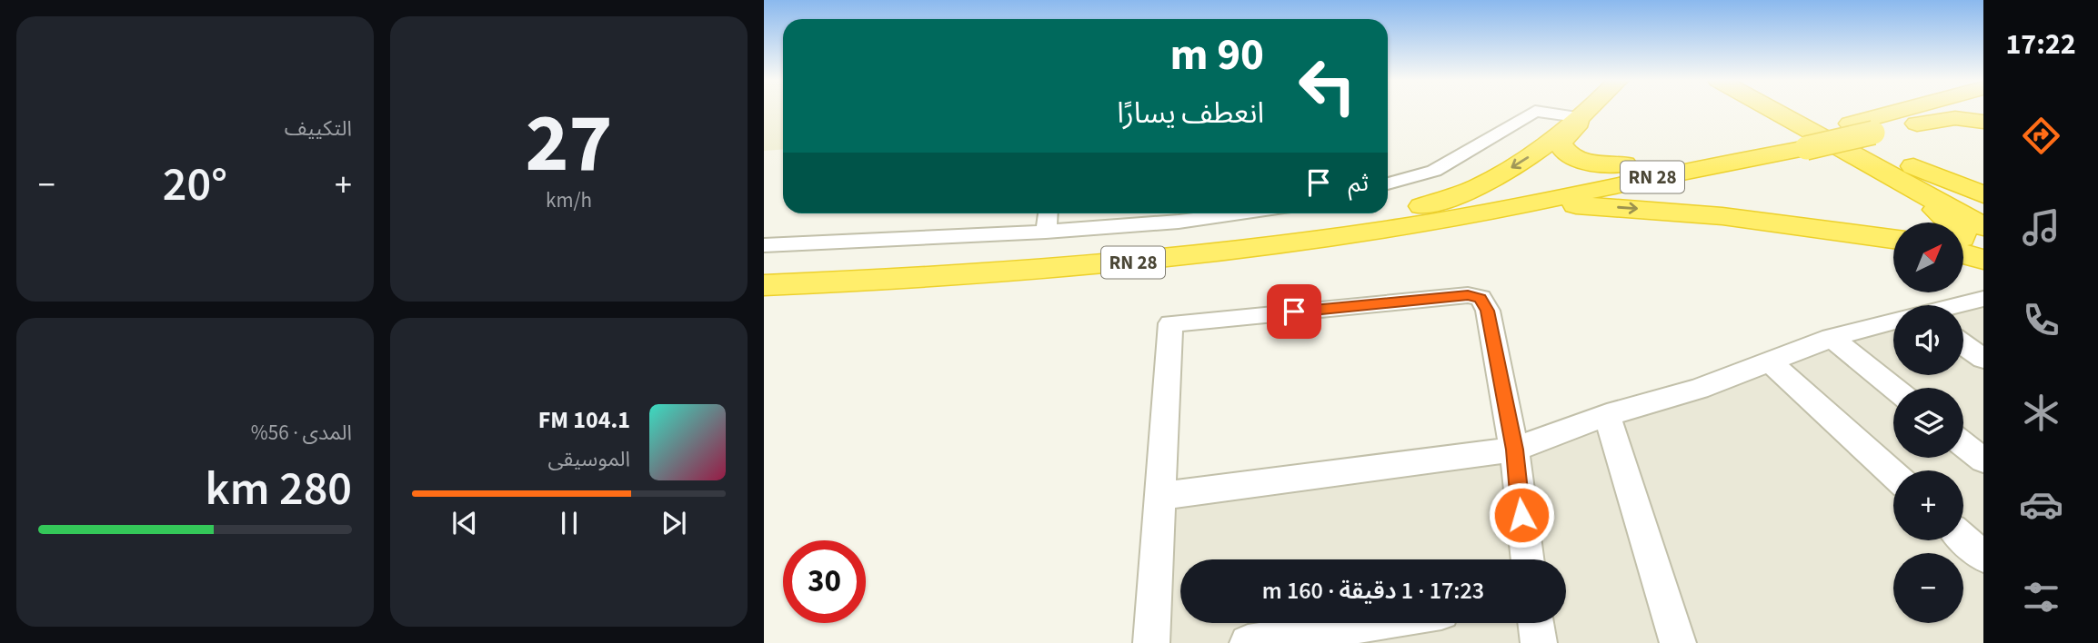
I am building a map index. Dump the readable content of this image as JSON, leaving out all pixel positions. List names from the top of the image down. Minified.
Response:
{"streets":{"highway":["RN 28"]},"north":"top right","page":{"tabs":"17:22","tile":[["27","km/h"],"التكييف",["المدى · 56%","280 km"]],"turn":["90 m","انعطف يسارًا"],"then":"ثم","heat":["−","20°","+"],"map_buttons":["+","−"],"song":["104.1 FM","الموسيقى"],"limit":"30","trip":"17:23 · 1 دقيقة · 160 m"}}
